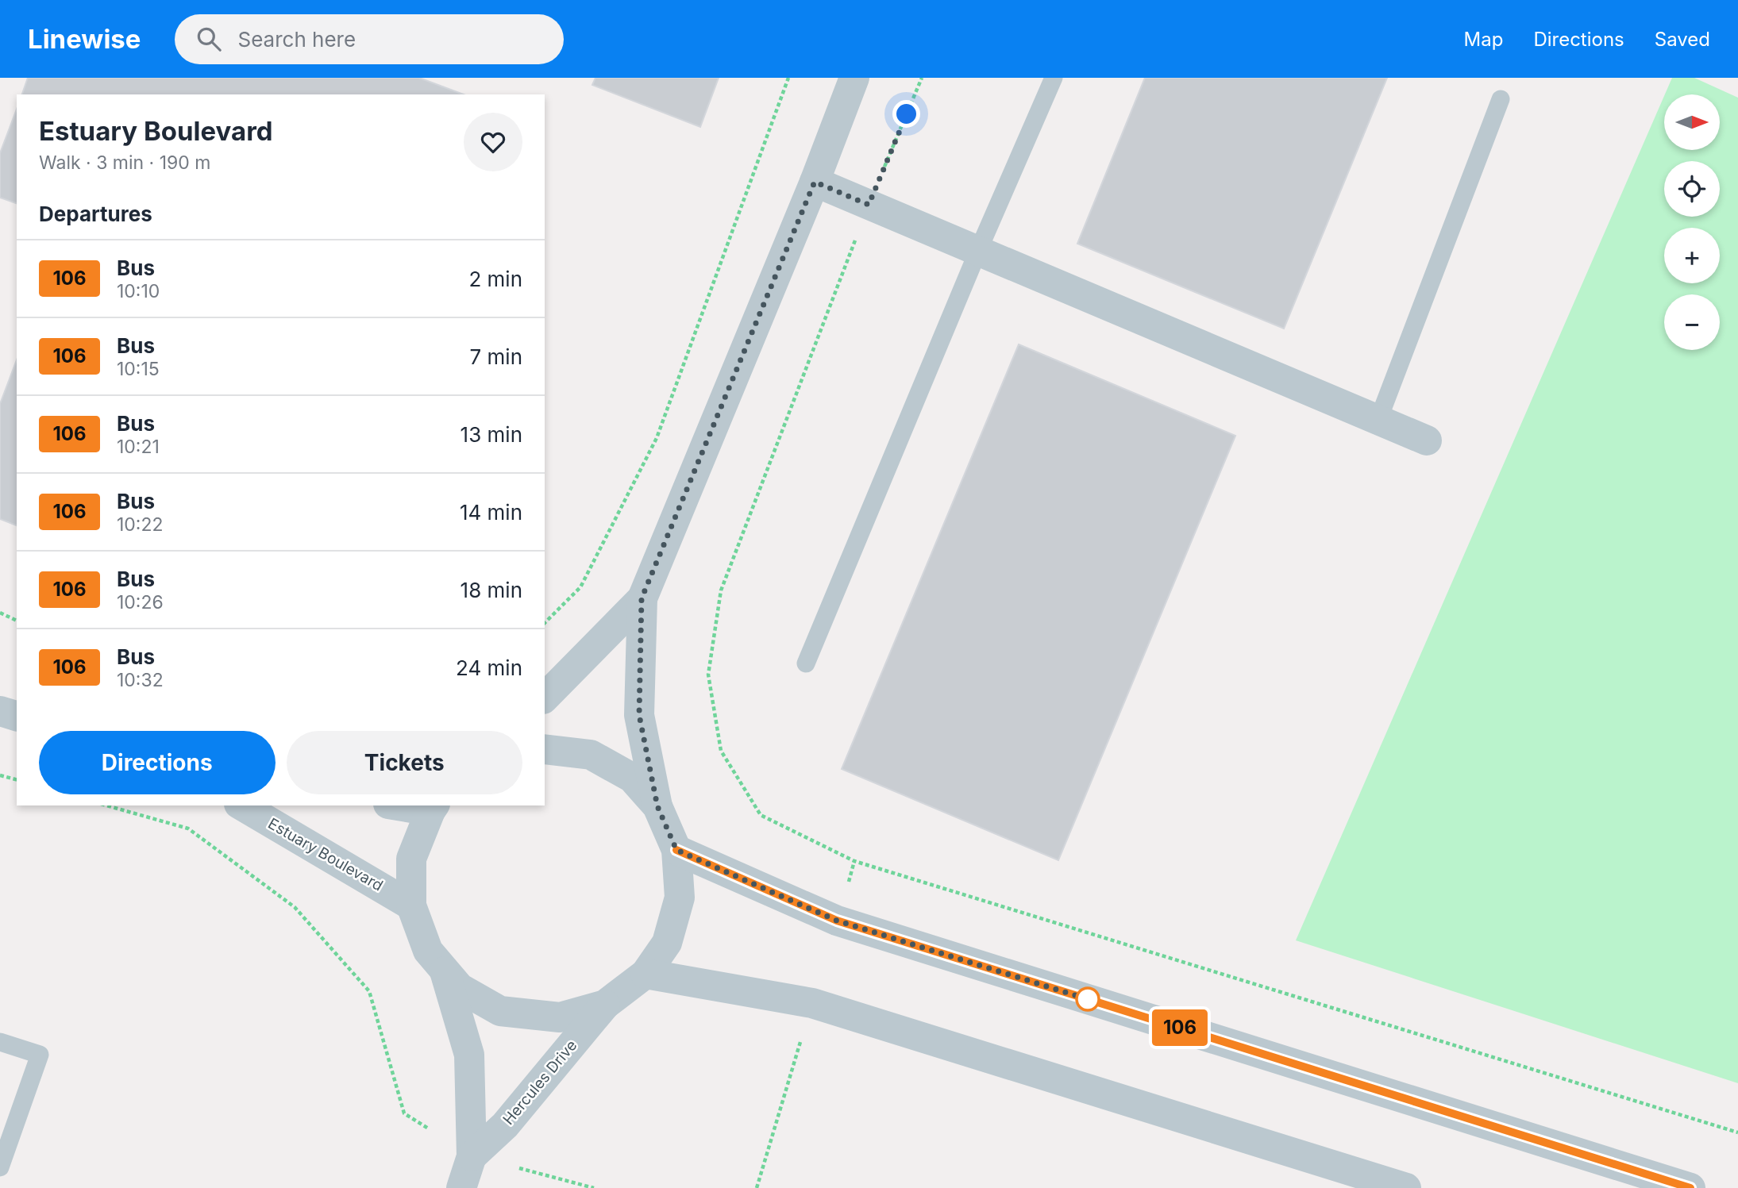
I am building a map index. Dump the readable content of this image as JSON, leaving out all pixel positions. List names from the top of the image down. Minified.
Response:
{"streets":{"street":["Estuary Boulevard","Hercules Drive"]},"lines":["bus line 106"],"north":"right","page":{"header":"Linewise","search":"Search here","nav":["Map","Directions","Saved"],"on_map":"106","map_buttons":["+","−"],"heading":[["Estuary Boulevard","Walk · 3 min · 190 m"],"Departures"],"list":[{"mark":"106","name":"Bus","note":"10:10","value":"2 min"},{"mark":"106","name":"Bus","note":"10:15","value":"7 min"},{"mark":"106","name":"Bus","note":"10:21","value":"13 min"},{"mark":"106","name":"Bus","note":"10:22","value":"14 min"},{"mark":"106","name":"Bus","note":"10:26","value":"18 min"},{"mark":"106","name":"Bus","note":"10:32","value":"24 min"}],"buttons":["Directions","Tickets"]}}
